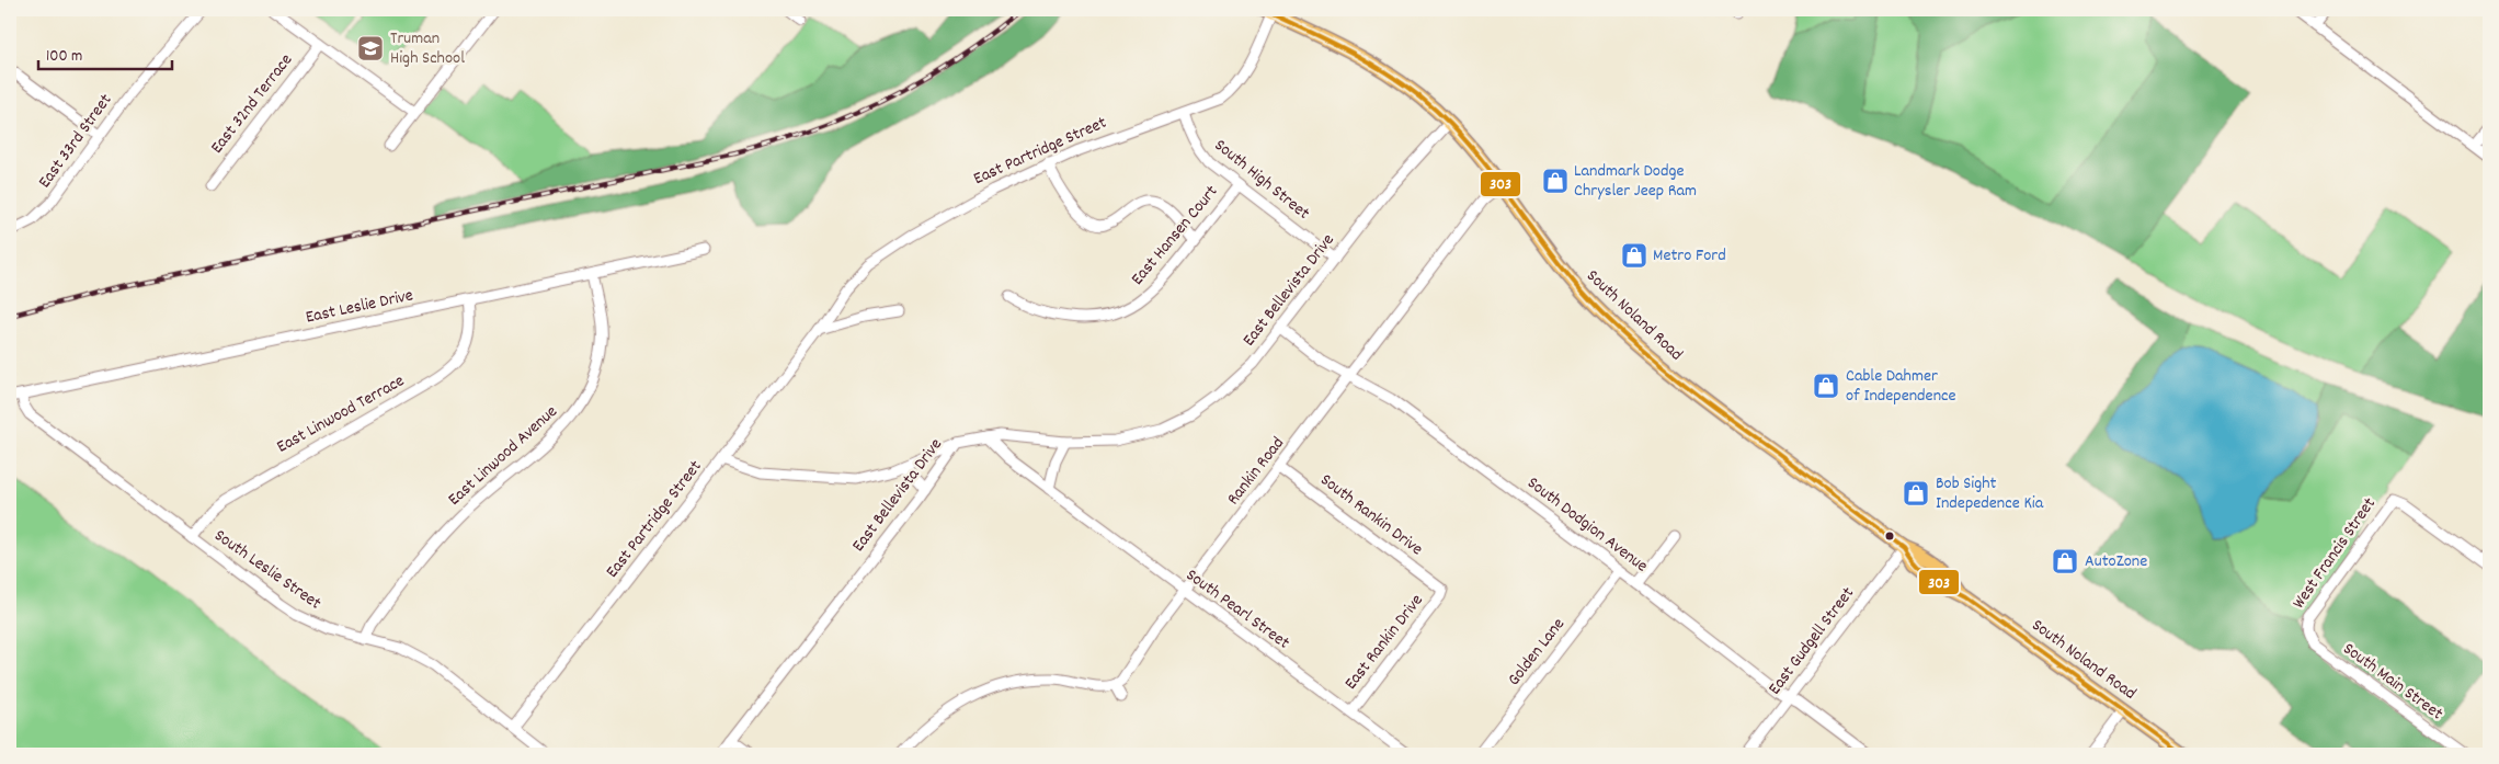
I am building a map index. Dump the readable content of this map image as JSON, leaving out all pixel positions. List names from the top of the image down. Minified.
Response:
{"streets":{"main road":["South Noland Road"],"street":["East 32nd Terrace","East 33rd Street","East Partridge Street","South High Street","East Hansen Court","East Bellevista Drive","East Leslie Drive","East Linwood Terrace","East Linwood Avenue","Rankin Road","South Rankin Drive","South Dodgion Avenue","West Francis Street","South Leslie Street","South Pearl Street","East Gudgell Street","East Rankin Drive","Golden Lane","South Main Street"]},"crossings":[["East Partridge Street","South High Street"],["East Partridge Street","South Noland Road"],["East Partridge Street","South Leslie Street"],["South High Street","East Hansen Court"],["South High Street","East Bellevista Drive"],["East Bellevista Drive","South Noland Road"],["East Bellevista Drive","South Dodgion Avenue"],["East Bellevista Drive","South Pearl Street"],["East Leslie Drive","East Linwood Terrace"],["East Leslie Drive","East Linwood Avenue"],["East Leslie Drive","South Leslie Street"],["South Noland Road","Rankin Road"],["South Noland Road","East Gudgell Street"],["East Linwood Terrace","South Leslie Street"],["East Linwood Avenue","South Leslie Street"],["Rankin Road","South Rankin Drive"],["Rankin Road","South Dodgion Avenue"],["Rankin Road","South Pearl Street"],["South Rankin Drive","East Rankin Drive"],["South Dodgion Avenue","East Gudgell Street"],["South Dodgion Avenue","Golden Lane"],["West Francis Street","South Main Street"],["South Pearl Street","East Rankin Drive"]],"places":{"school or university":["Truman High School"],"shop":["Landmark Dodge Chrysler Jeep Ram","Metro Ford","Cable Dahmer of Independence","Bob Sight Indepedence Kia","AutoZone"]},"lines":["transit line 303"],"scale_bar":"100 m"}
